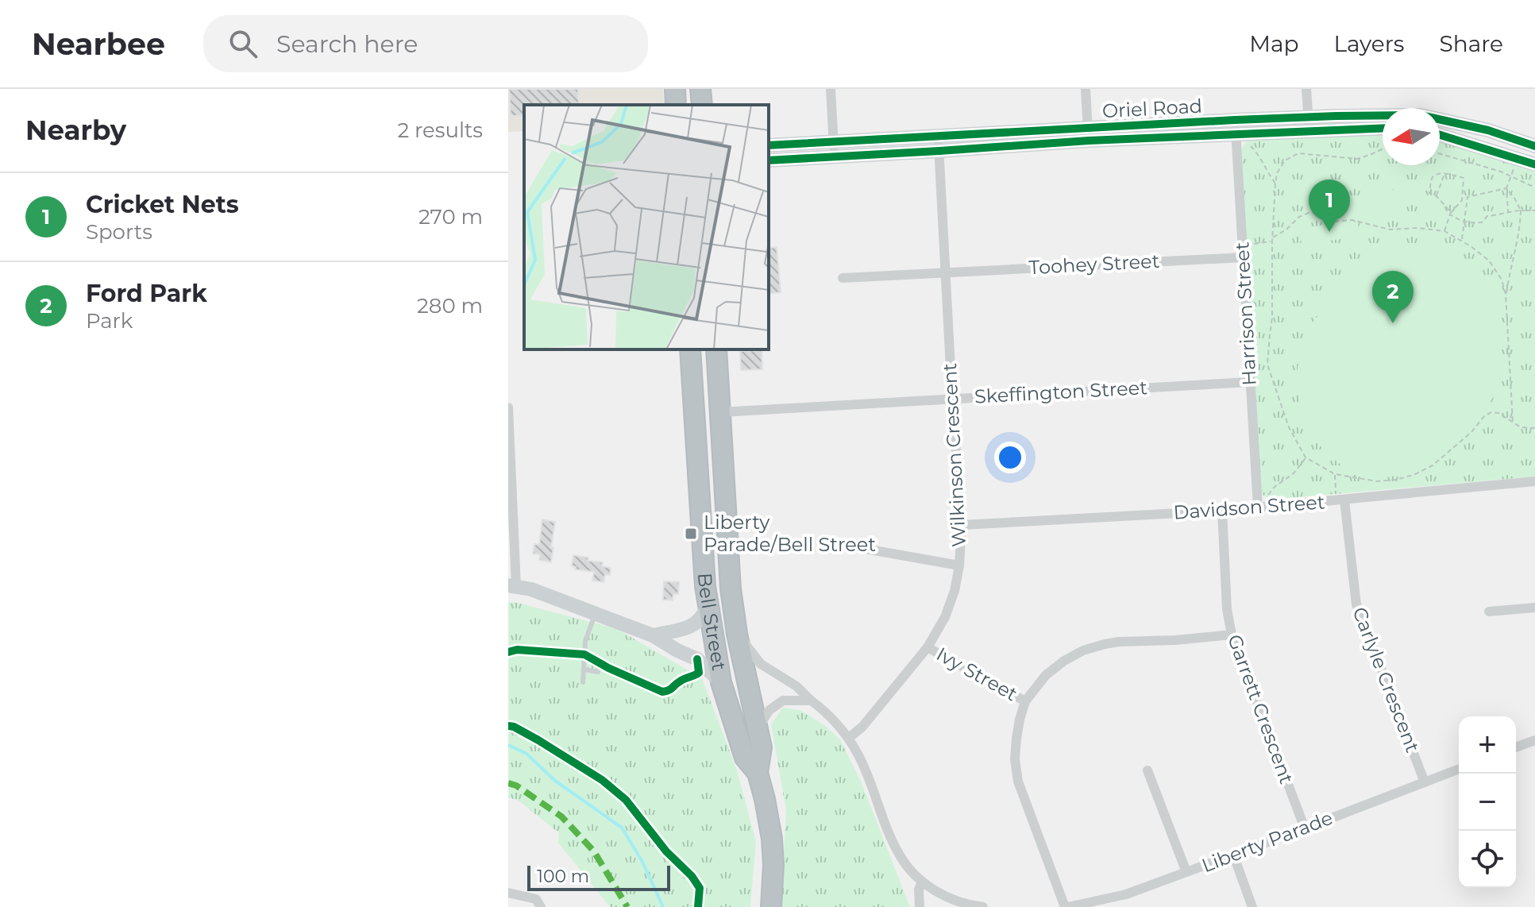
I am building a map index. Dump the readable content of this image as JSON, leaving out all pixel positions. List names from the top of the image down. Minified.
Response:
{"streets":{"highway":["Bell Street"],"main road":["Oriel Road"],"street":["Toohey Street","Harrison Street","Skeffington Street","Wilkinson Crescent","Davidson Street","Ivy Street","Carlyle Crescent","Garrett Crescent","Liberty Parade"]},"crossings":[["Oriel Road","Harrison Street"],["Oriel Road","Wilkinson Crescent"],["Toohey Street","Harrison Street"],["Toohey Street","Wilkinson Crescent"],["Harrison Street","Skeffington Street"],["Harrison Street","Davidson Street"],["Skeffington Street","Wilkinson Crescent"],["Skeffington Street","Bell Street"],["Wilkinson Crescent","Davidson Street"],["Wilkinson Crescent","Ivy Street"],["Davidson Street","Carlyle Crescent"],["Davidson Street","Garrett Crescent"],["Carlyle Crescent","Liberty Parade"],["Garrett Crescent","Liberty Parade"]],"places":{"transit":["Liberty Parade/Bell Street"]},"scale_bar":"100 m","north":"left","page":{"header":"Nearbee","search":"Search here","nav":["Map","Layers","Share"],"heading":["Nearby","2 results"],"list":[{"mark":"1","name":"Cricket Nets","note":"Sports","value":"270 m"},{"mark":"2","name":"Ford Park","note":"Park","value":"280 m"}],"pins":["1","2"],"map_buttons":["+","−"],"scale":"100 m"}}
